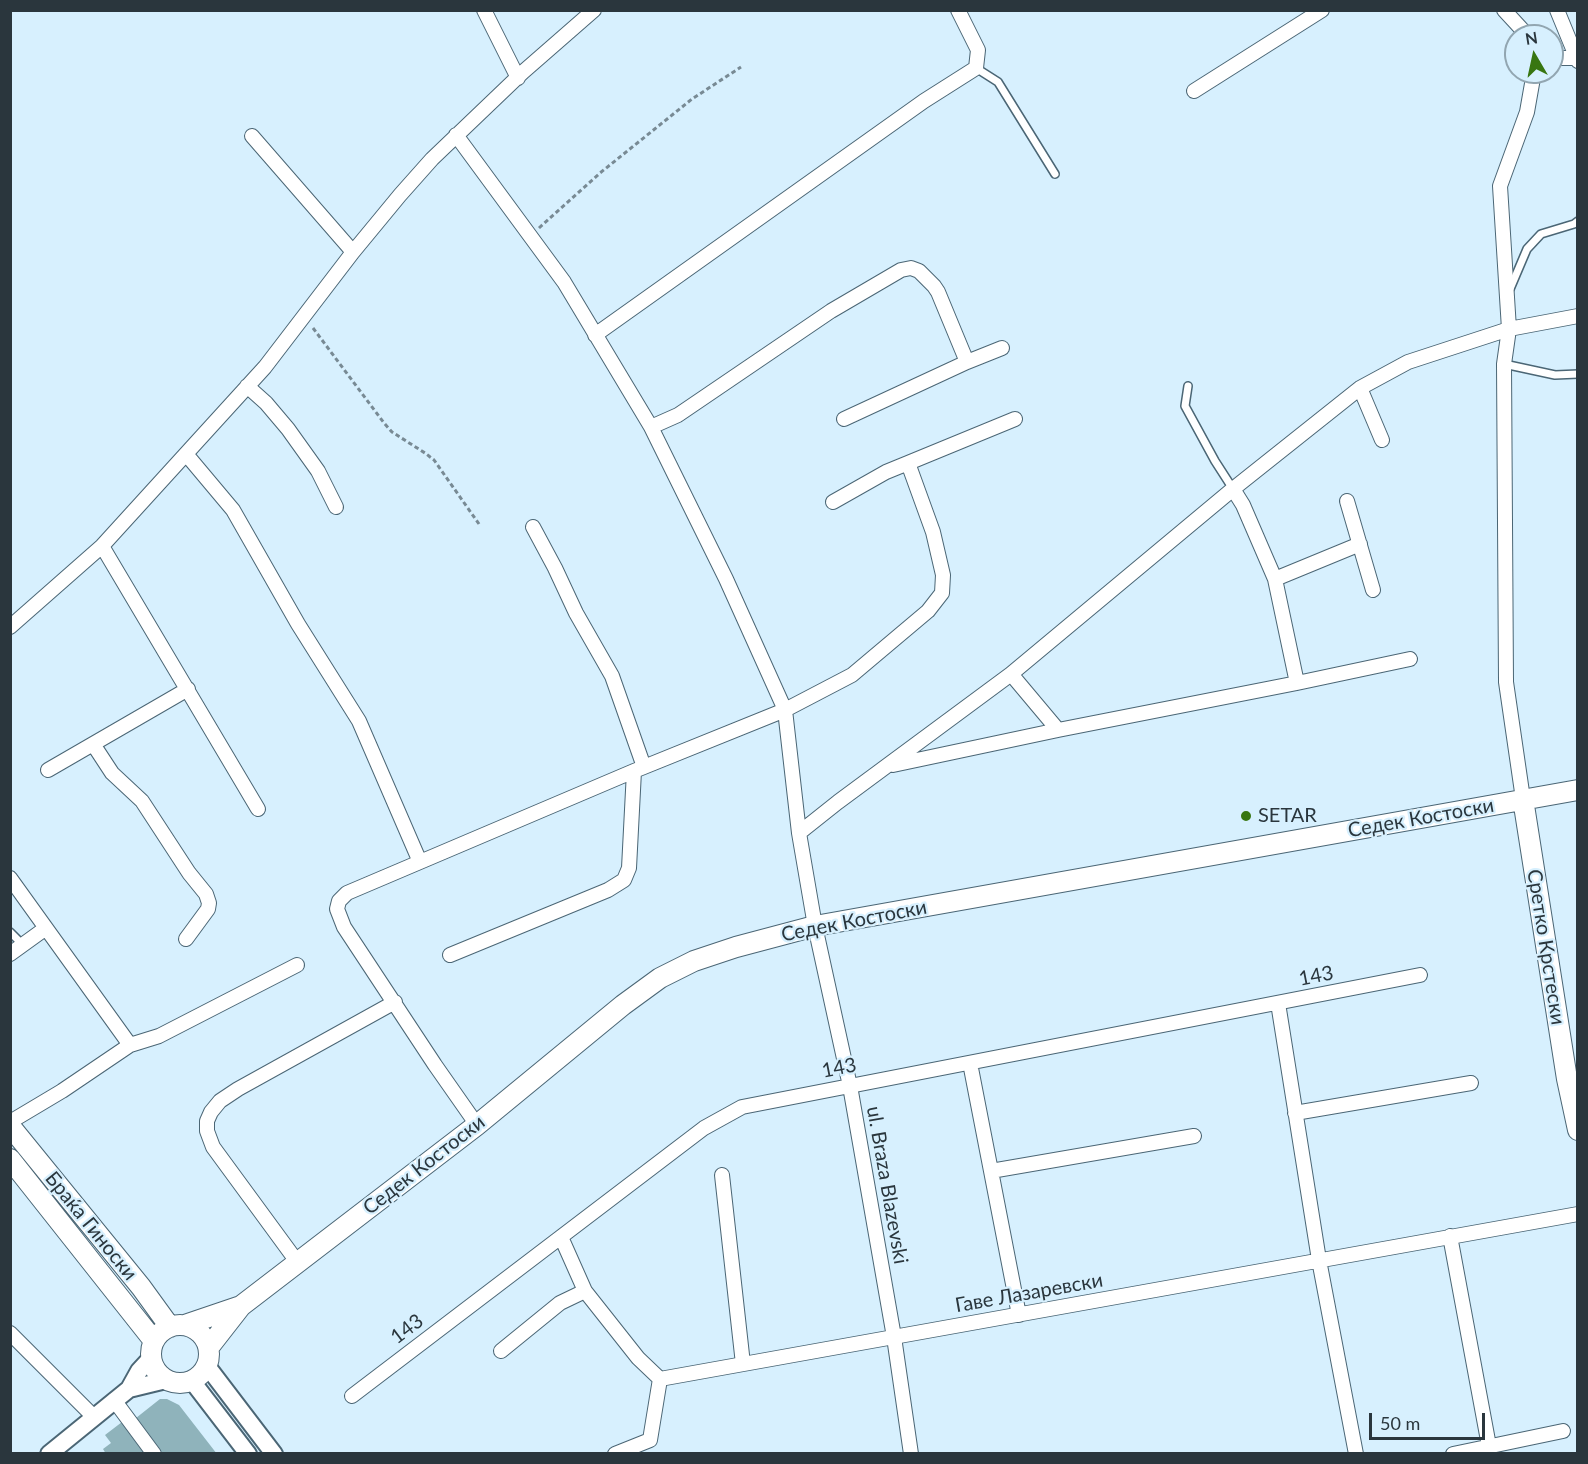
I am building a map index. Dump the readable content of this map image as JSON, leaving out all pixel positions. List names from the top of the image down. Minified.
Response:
{"streets":{"main road":["Седек Костоски","Сретко Крстески","Браќа Гиноски"],"street":["143","ul. Braza Blazevski","Гаве Лазаревски"]},"crossings":[["Седек Костоски","Сретко Крстески"],["Седек Костоски","ul. Braza Blazevski"],["143","ul. Braza Blazevski"],["ul. Braza Blazevski","Гаве Лазаревски"]],"places":["SETAR"],"scale_bar":"50 m","north":"top"}
